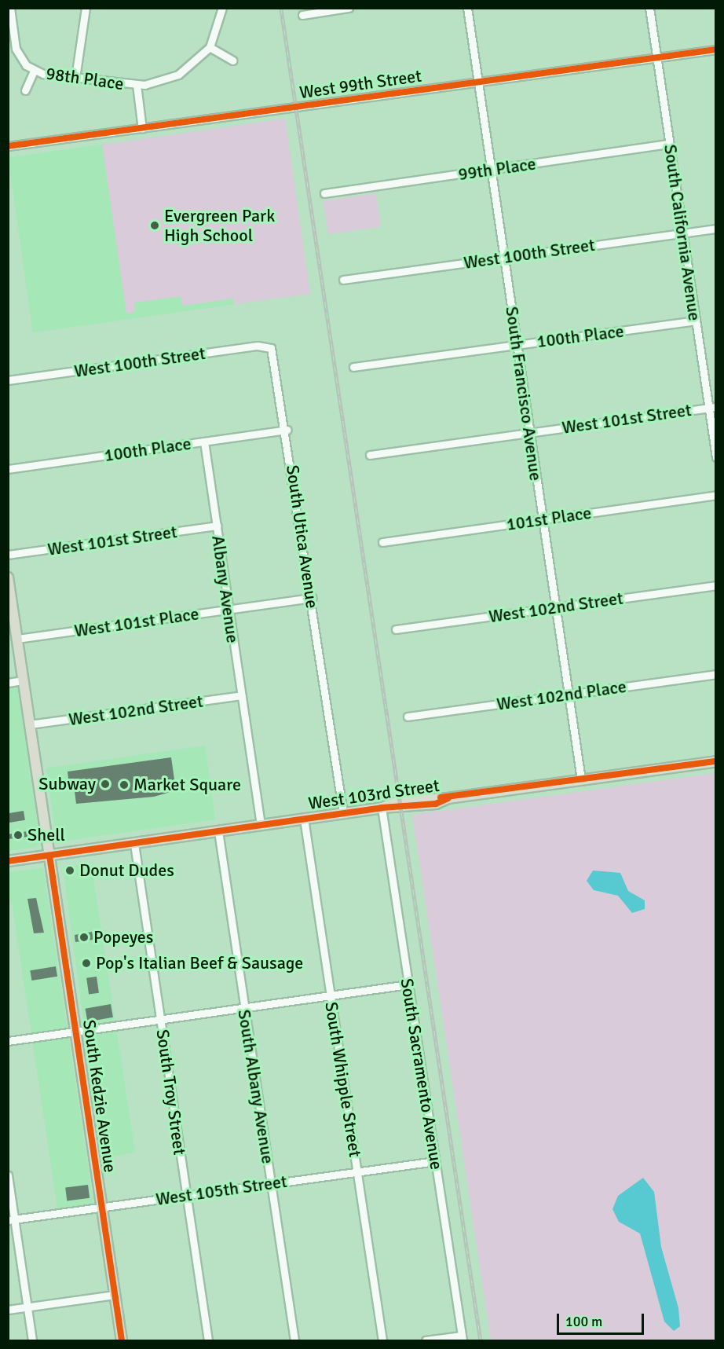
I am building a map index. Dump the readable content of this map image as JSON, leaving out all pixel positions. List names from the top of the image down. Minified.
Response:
{"streets":{"main road":["West 103rd Street","South Kedzie Avenue"],"street":["98th Place","West 99th Street","99th Place","South California Avenue","West 100th Street","100th Place","South Francisco Avenue","West 101st Street","101st Place","South Utica Avenue","Albany Avenue","West 102nd Street","West 101st Place","West 102nd Place","South Sacramento Avenue","South Whipple Street","South Albany Avenue","South Troy Street","West 105th Street"]},"crossings":[["West 99th Street","South California Avenue"],["West 99th Street","South Francisco Avenue"],["99th Place","South California Avenue"],["99th Place","South Francisco Avenue"],["South California Avenue","West 100th Street"],["South California Avenue","100th Place"],["South California Avenue","West 101st Street"],["West 100th Street","South Francisco Avenue"],["West 100th Street","South Utica Avenue"],["100th Place","South Francisco Avenue"],["100th Place","South Utica Avenue"],["100th Place","Albany Avenue"],["South Francisco Avenue","West 101st Street"],["South Francisco Avenue","101st Place"],["South Francisco Avenue","West 102nd Street"],["South Francisco Avenue","West 102nd Place"],["South Francisco Avenue","West 103rd Street"],["West 101st Street","Albany Avenue"],["South Utica Avenue","West 101st Place"],["South Utica Avenue","West 103rd Street"],["Albany Avenue","West 102nd Street"],["Albany Avenue","West 101st Place"],["Albany Avenue","West 103rd Street"],["West 102nd Street","South Kedzie Avenue"],["West 101st Place","South Kedzie Avenue"],["West 103rd Street","South Sacramento Avenue"],["West 103rd Street","South Whipple Street"],["West 103rd Street","South Albany Avenue"],["West 103rd Street","South Troy Street"],["West 103rd Street","South Kedzie Avenue"],["South Sacramento Avenue","West 105th Street"],["South Whipple Street","West 105th Street"],["South Albany Avenue","West 105th Street"],["South Troy Street","West 105th Street"],["South Kedzie Avenue","West 105th Street"]],"places":["Evergreen Park High School","Subway","Market Square","Shell","Donut Dudes","Popeyes","Pop's Italian Beef & Sausage"],"scale_bar":"100 m"}
